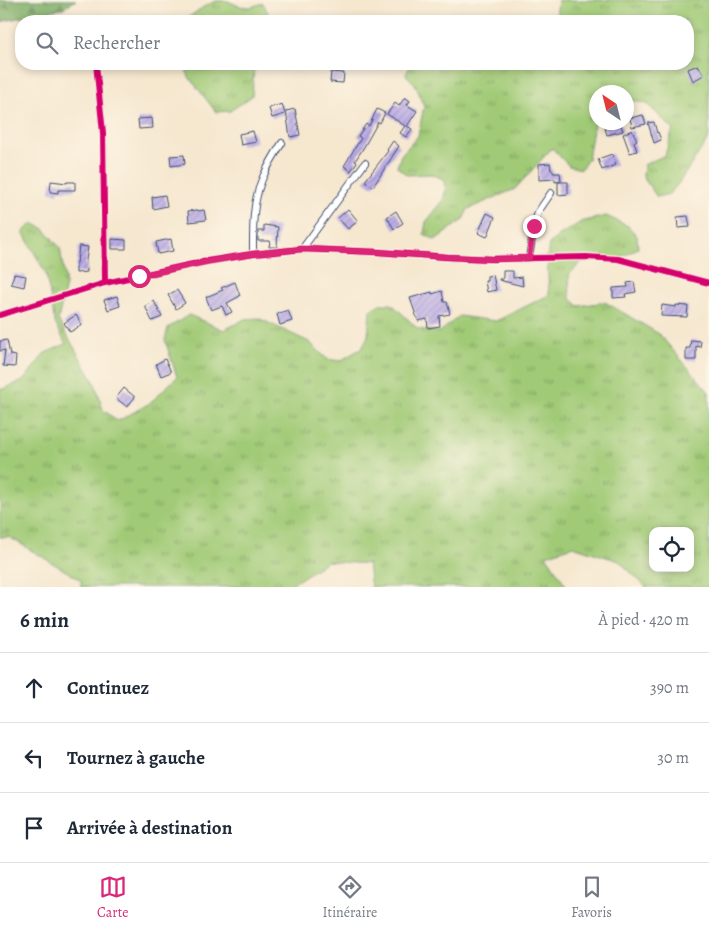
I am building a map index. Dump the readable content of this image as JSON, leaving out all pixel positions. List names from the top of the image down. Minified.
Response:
{"north":"top left","page":{"search":"Rechercher","heading":["6 min","À pied · 420 m"],"list":[["Continuez","390 m"],["Tournez à gauche","30 m"],"Arrivée à destination"],"nav":["Carte","Itinéraire","Favoris"]}}
